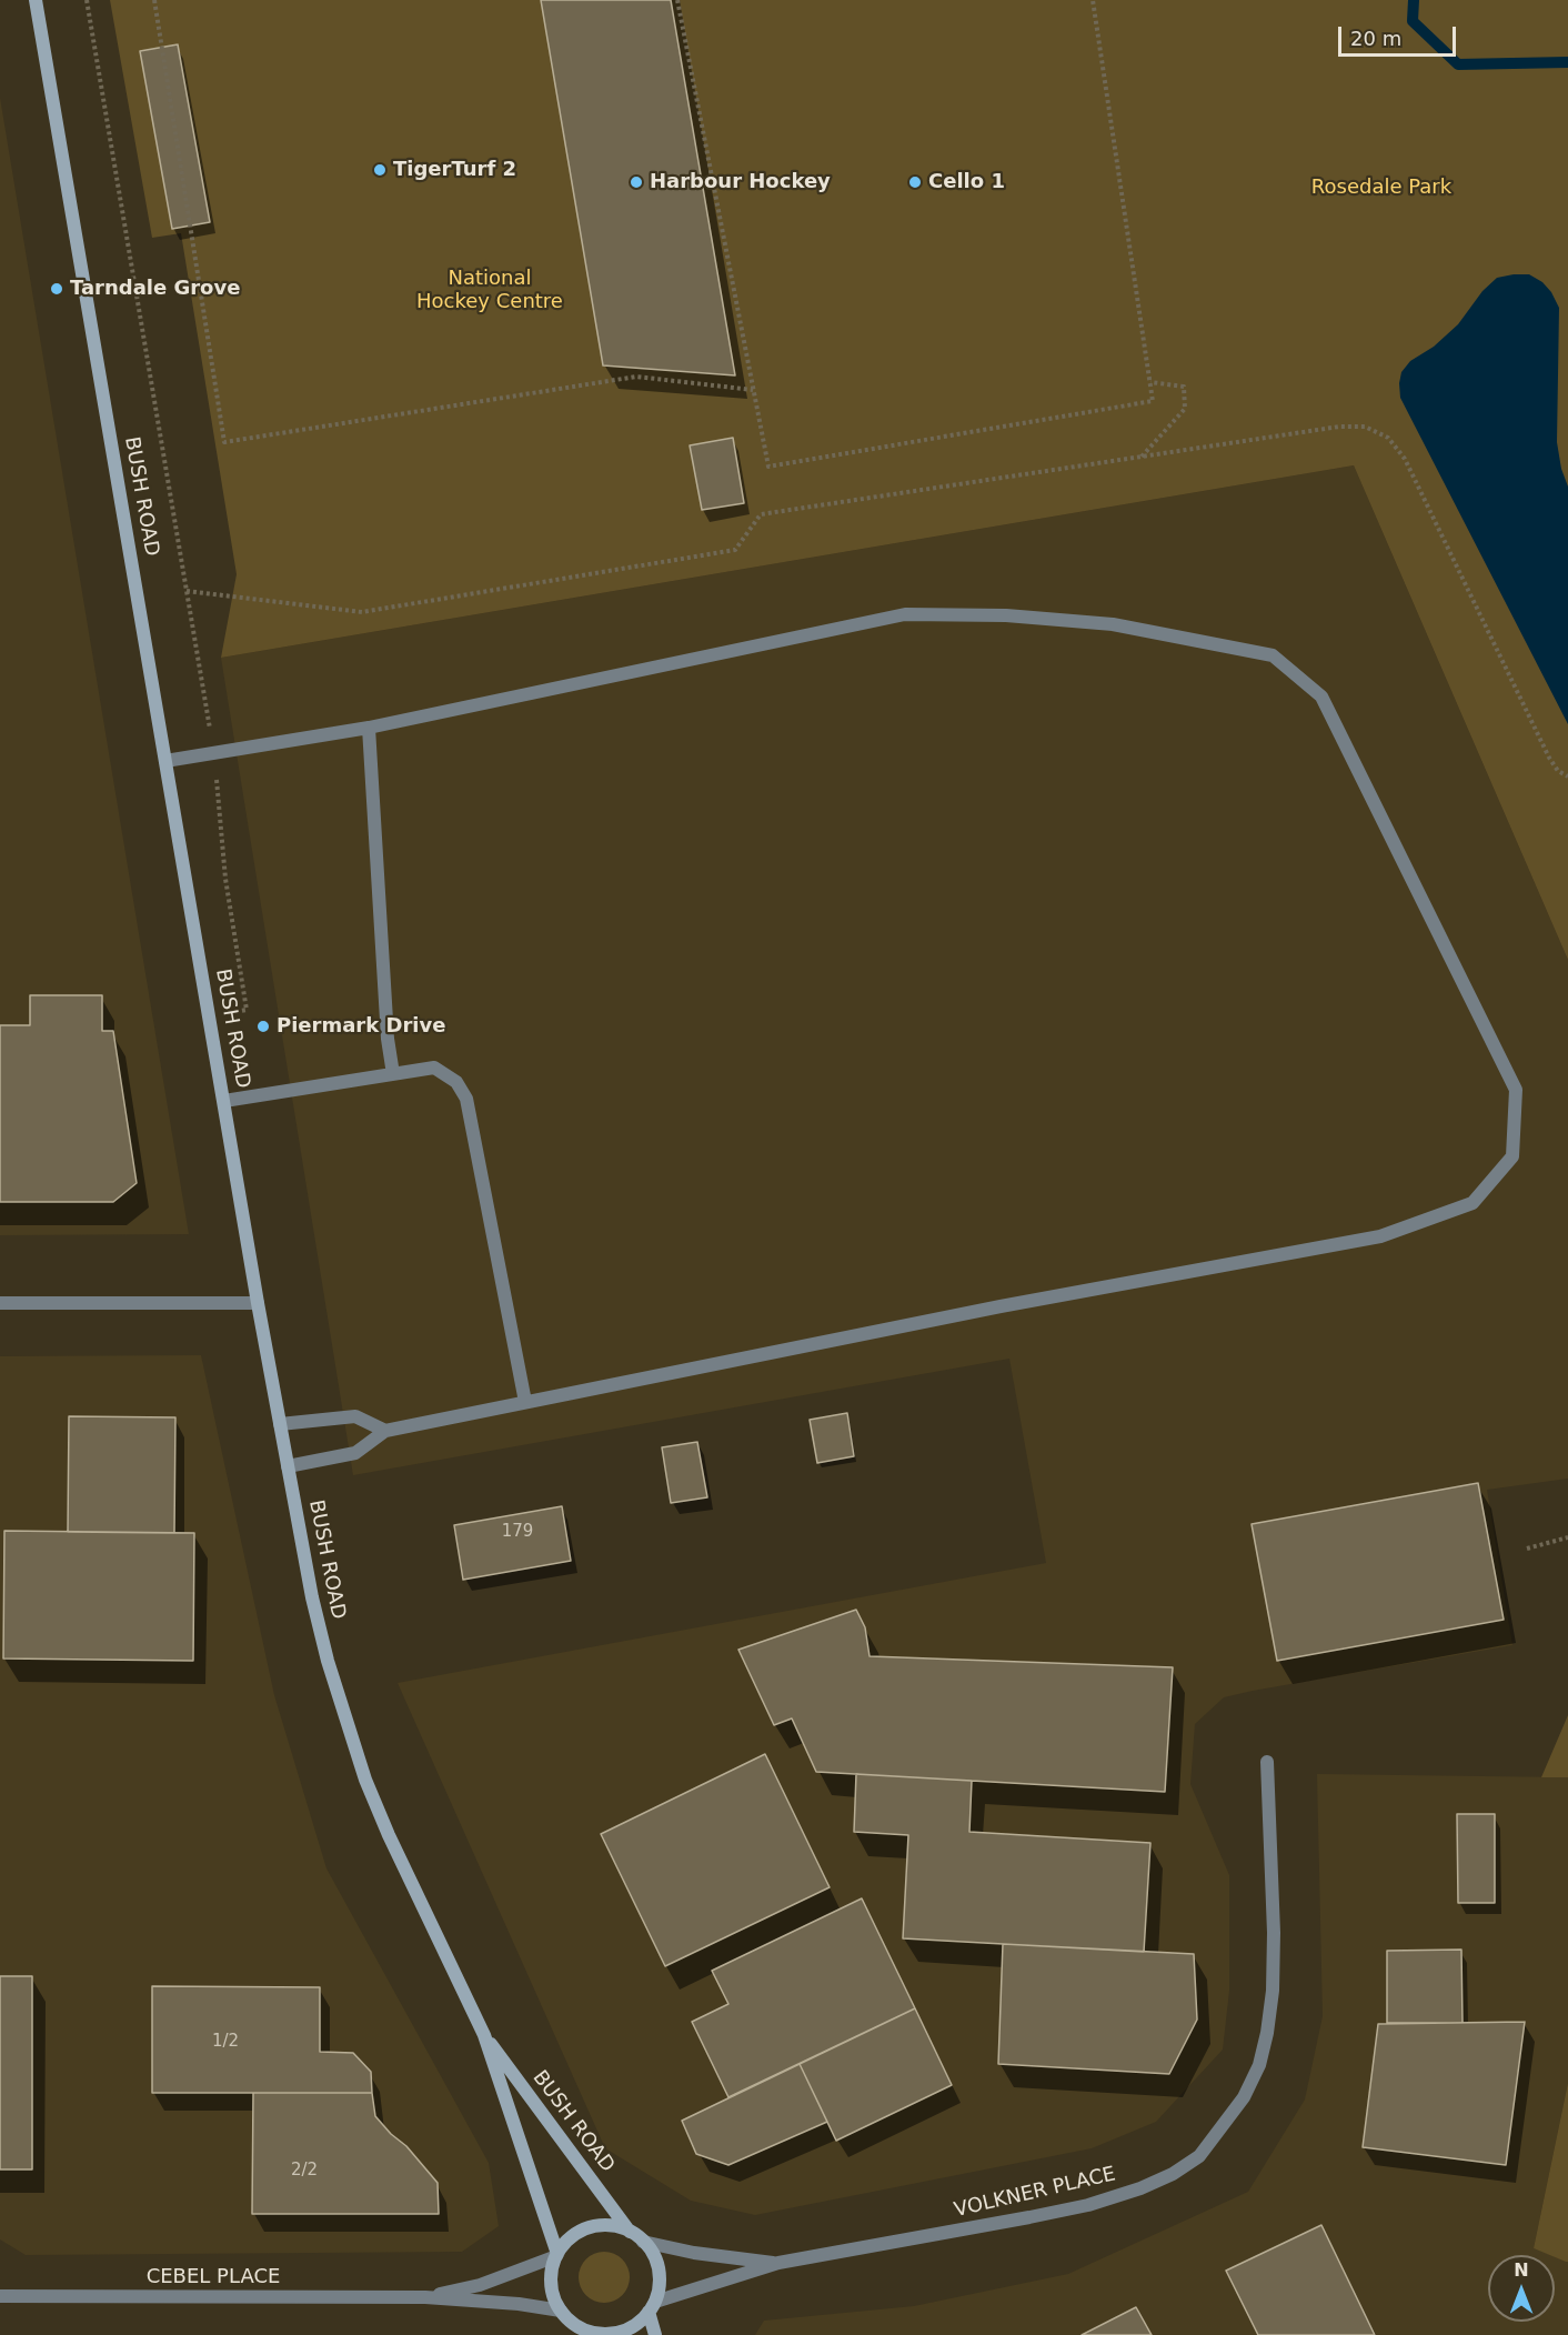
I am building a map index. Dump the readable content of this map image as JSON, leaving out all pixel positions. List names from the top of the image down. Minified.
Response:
{"streets":{"main road":["BUSH ROAD"],"street":["VOLKNER PLACE","CEBEL PLACE"]},"crossings":[["BUSH ROAD","VOLKNER PLACE"],["BUSH ROAD","CEBEL PLACE"],["VOLKNER PLACE","CEBEL PLACE"]],"parks":["Rosedale Park","National Hockey Centre"],"places":["TigerTurf 2","Harbour Hockey","Cello 1","Tarndale Grove","Piermark Drive"],"house_numbers":["179","1/2","2/2"],"scale_bar":"20 m","north":"top"}
